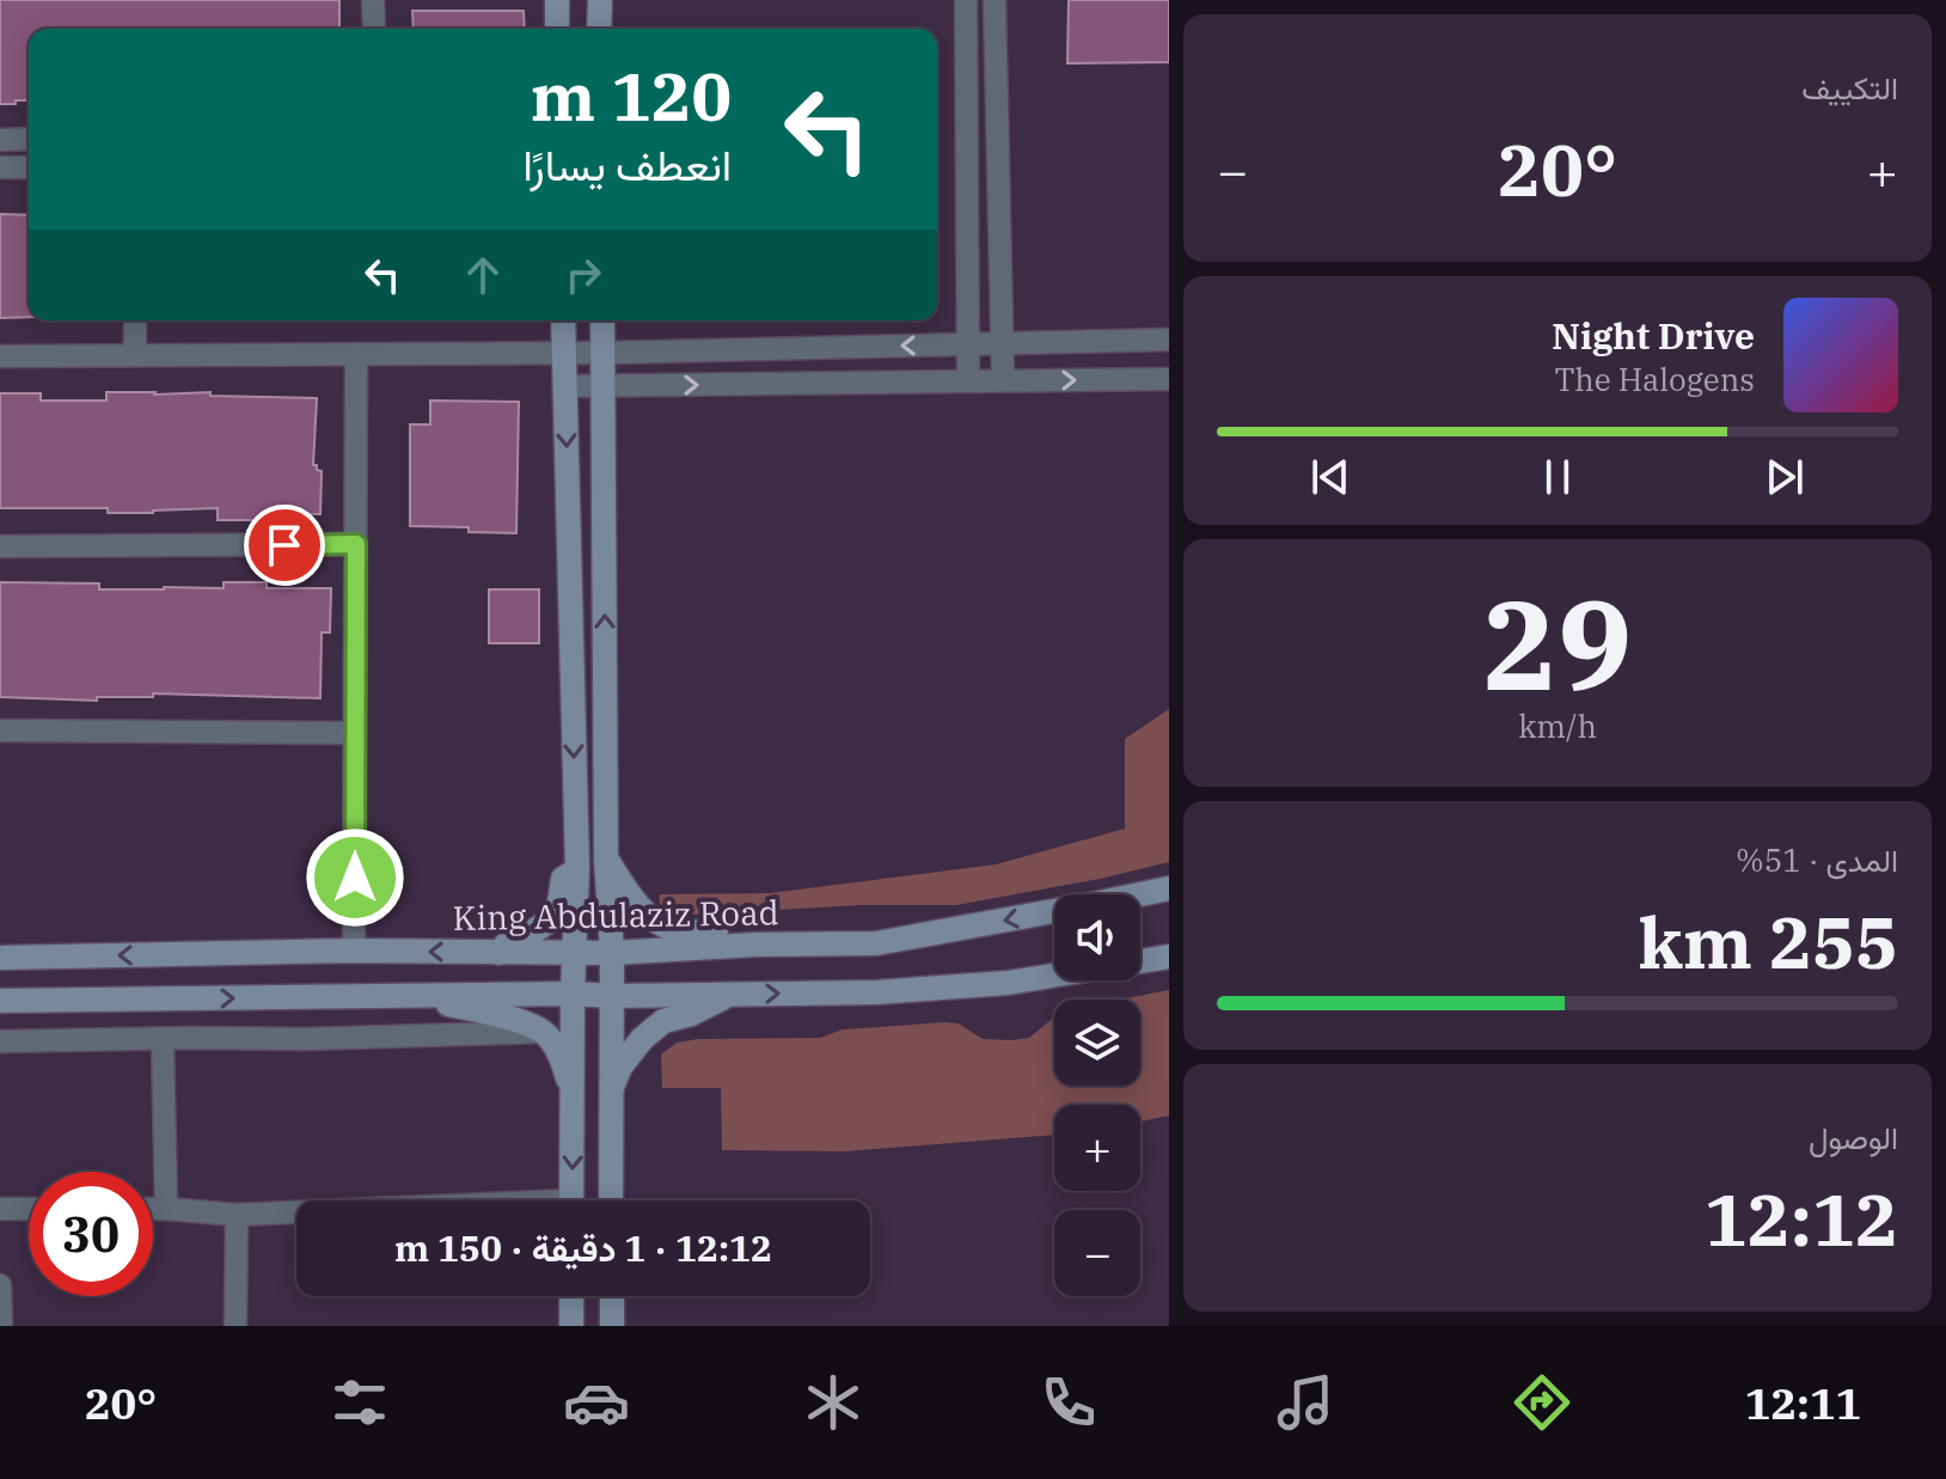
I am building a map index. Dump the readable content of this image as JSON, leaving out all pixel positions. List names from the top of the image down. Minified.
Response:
{"streets":{"main road":["King Abdulaziz Road"]},"page":{"tile":["التكييف",["29","km/h"],["المدى · 51%","255 km"],["الوصول","12:12"]],"turn":["120 m","انعطف يسارًا"],"heat":["−","20°","+"],"song":["Night Drive","The Halogens"],"map_buttons":["+","−"],"limit":"30","trip":"12:12 · 1 دقيقة · 150 m","tabs":["12:11","20°"]}}
